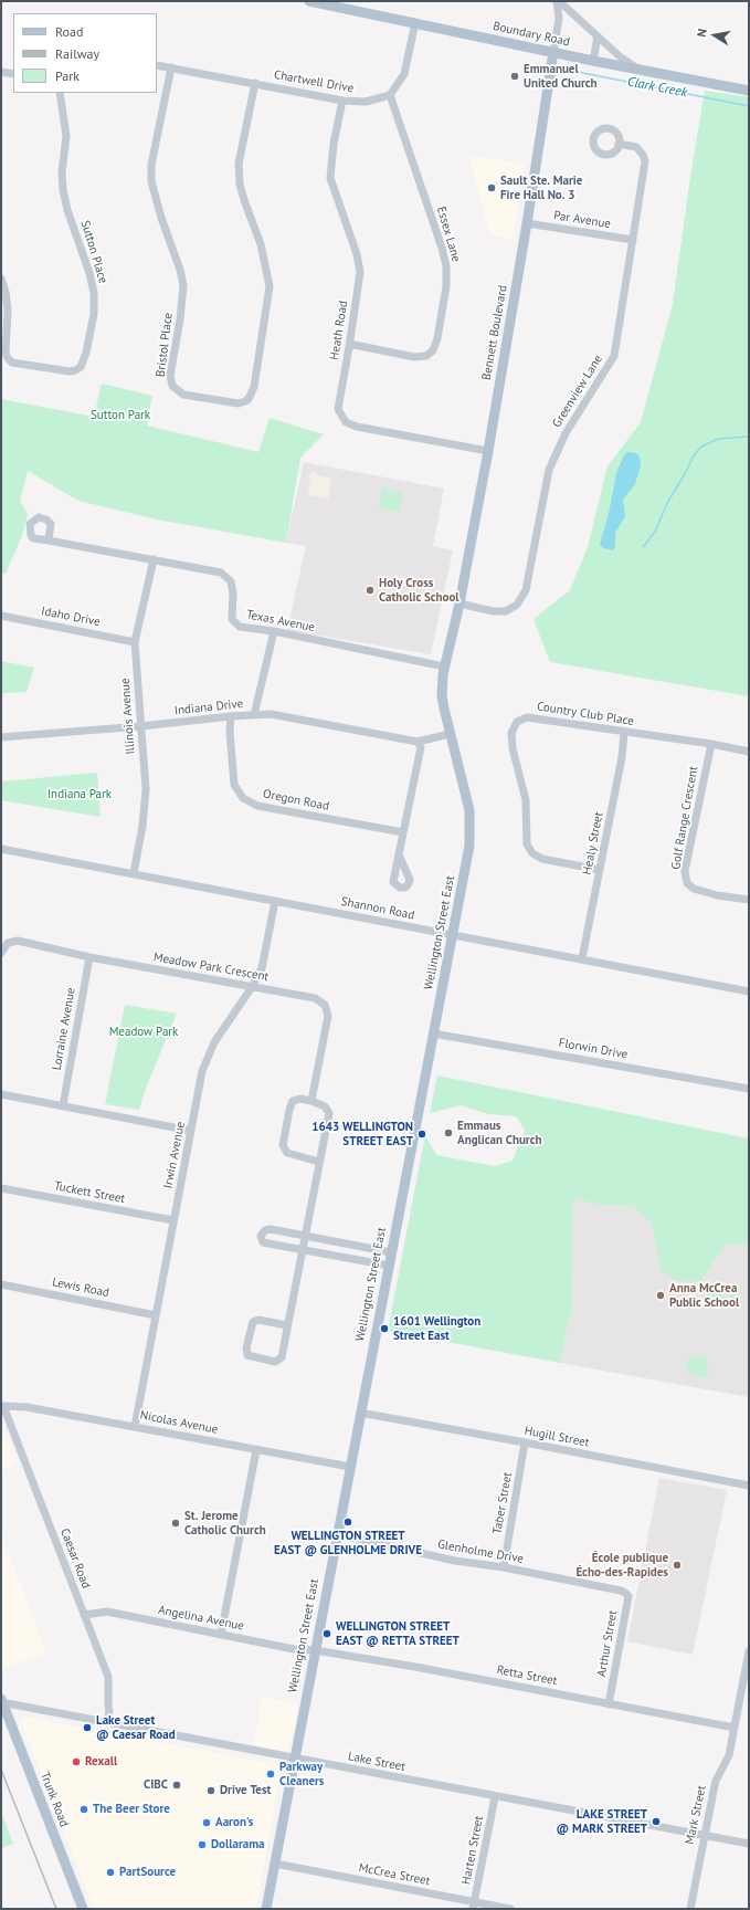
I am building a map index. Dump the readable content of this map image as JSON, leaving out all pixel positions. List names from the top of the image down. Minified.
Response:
{"streets":{"main road":["Boundary Road","Bennett Boulevard","Wellington Street East","Trunk Road"],"street":["Chartwell Drive","Par Avenue","Essex Lane","Sutton Place","Heath Road","Bristol Place","Greenview Lane","Idaho Drive","Texas Avenue","Indiana Drive","Country Club Place","Illinois Avenue","Oregon Road","Golf Range Crescent","Healy Street","Shannon Road","Meadow Park Crescent","Lorraine Avenue","Florwin Drive","Irwin Avenue","Tuckett Street","Lewis Road","Nicolas Avenue","Hugill Street","Taber Street","Glenholme Drive","Caesar Road","Angelina Avenue","Arthur Street","Retta Street","Lake Street","Mark Street","Harten Street","McCrea Street"]},"crossings":[["Boundary Road","Bennett Boulevard"],["Chartwell Drive","Essex Lane"],["Chartwell Drive","Heath Road"],["Chartwell Drive","Bristol Place"],["Par Avenue","Bennett Boulevard"],["Par Avenue","Greenview Lane"],["Essex Lane","Heath Road"],["Heath Road","Bennett Boulevard"],["Bennett Boulevard","Greenview Lane"],["Bennett Boulevard","Texas Avenue"],["Bennett Boulevard","Wellington Street East"],["Idaho Drive","Illinois Avenue"],["Texas Avenue","Illinois Avenue"],["Texas Avenue","Wellington Street East"],["Indiana Drive","Illinois Avenue"],["Indiana Drive","Oregon Road"],["Country Club Place","Golf Range Crescent"],["Country Club Place","Healy Street"],["Illinois Avenue","Shannon Road"],["Healy Street","Shannon Road"],["Shannon Road","Wellington Street East"],["Shannon Road","Irwin Avenue"],["Wellington Street East","Florwin Drive"],["Wellington Street East","Nicolas Avenue"],["Wellington Street East","Hugill Street"],["Wellington Street East","Glenholme Drive"],["Wellington Street East","Angelina Avenue"],["Wellington Street East","Retta Street"],["Wellington Street East","Lake Street"],["Wellington Street East","McCrea Street"],["Meadow Park Crescent","Lorraine Avenue"],["Meadow Park Crescent","Irwin Avenue"],["Irwin Avenue","Tuckett Street"],["Irwin Avenue","Lewis Road"],["Irwin Avenue","Nicolas Avenue"],["Nicolas Avenue","Caesar Road"],["Hugill Street","Taber Street"],["Taber Street","Glenholme Drive"],["Glenholme Drive","Arthur Street"],["Caesar Road","Angelina Avenue"],["Caesar Road","Lake Street"],["Angelina Avenue","Retta Street"],["Arthur Street","Retta Street"],["Retta Street","Mark Street"],["Lake Street","Trunk Road"],["Lake Street","Mark Street"],["Lake Street","Harten Street"],["Harten Street","McCrea Street"]],"water":["Clark Creek"],"parks":["Sutton Park","Indiana Park","Meadow Park"],"places":["Emmanuel United Church","Sault Ste. Marie Fire Hall No. 3","Holy Cross Catholic School","Emmaus Anglican Church","1643 WELLINGTON STREET EAST","Anna McCrea Public School","1601 Wellington Street East","WELLINGTON STREET EAST @ GLENHOLME DRIVE","St. Jerome Catholic Church","École publique Écho-des-Rapides","WELLINGTON STREET EAST @ RETTA STREET","Lake Street @ Caesar Road","Rexall","Parkway Cleaners","CIBC","Drive Test","The Beer Store","LAKE STREET @ MARK STREET","Aaron's","Dollarama","PartSource"],"legend":["Road","Railway","Park"],"north":"left"}
